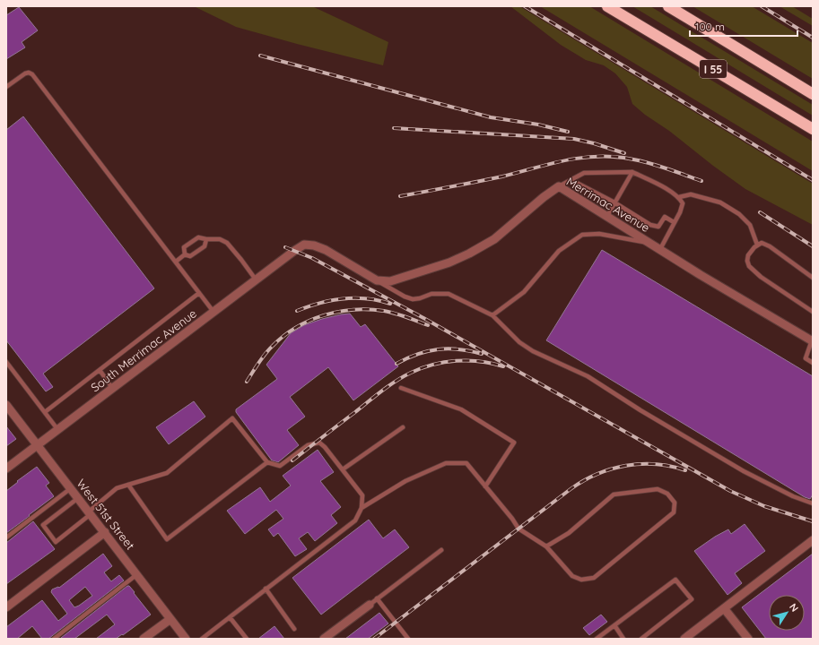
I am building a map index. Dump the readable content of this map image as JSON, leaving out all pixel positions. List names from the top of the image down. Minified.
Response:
{"streets":{"highway":["I 55"],"street":["Merrimac Avenue","South Merrimac Avenue","West 51st Street"]},"crossings":[["Merrimac Avenue","South Merrimac Avenue"],["South Merrimac Avenue","West 51st Street"]],"scale_bar":"100 m","north":"top right"}
